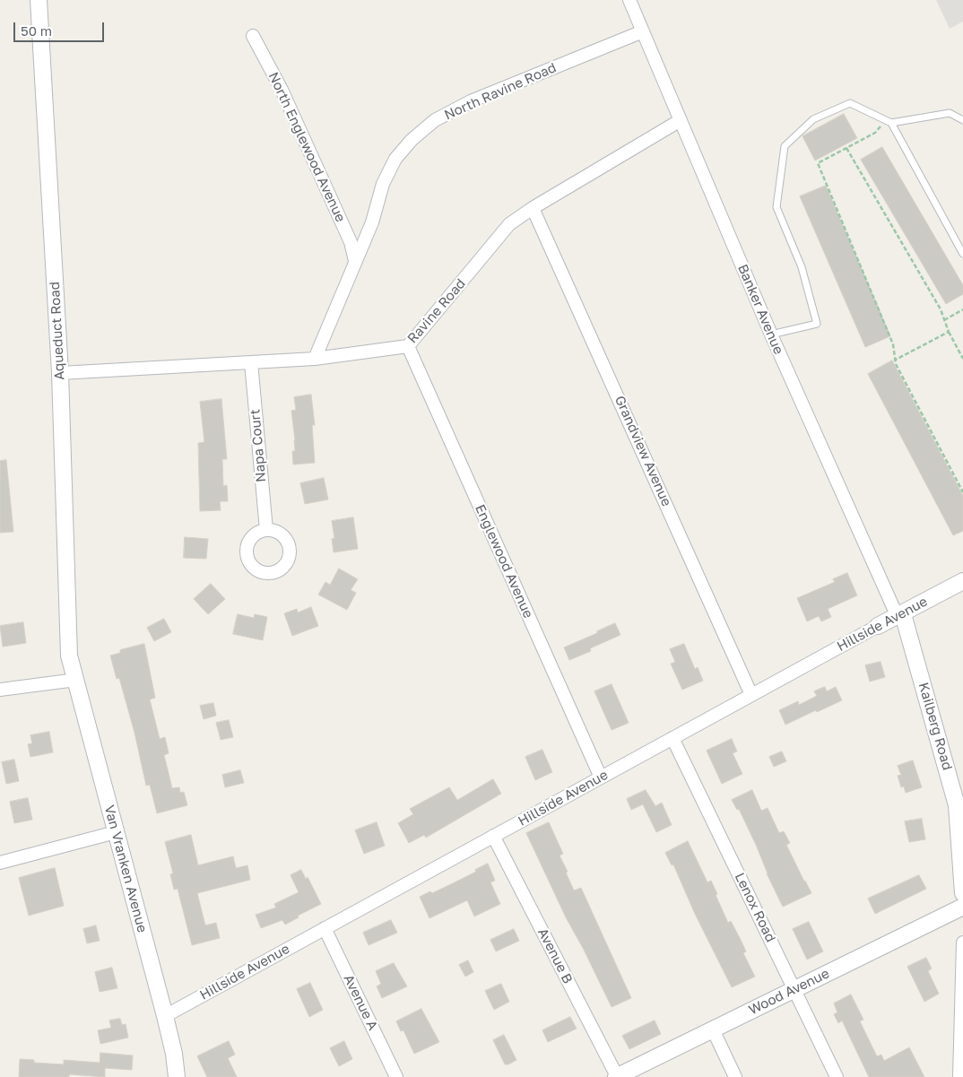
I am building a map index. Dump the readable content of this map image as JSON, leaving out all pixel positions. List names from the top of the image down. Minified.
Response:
{"streets":{"street":["North Ravine Road","North Englewood Avenue","Banker Avenue","Ravine Road","Aqueduct Road","Napa Court","Grandview Avenue","Englewood Avenue","Hillside Avenue","Kailberg Road","Van Vranken Avenue","Lenox Road","Avenue B","Wood Avenue","Avenue A"]},"crossings":[["North Ravine Road","North Englewood Avenue"],["North Ravine Road","Banker Avenue"],["North Ravine Road","Ravine Road"],["Banker Avenue","Ravine Road"],["Banker Avenue","Hillside Avenue"],["Banker Avenue","Kailberg Road"],["Ravine Road","Aqueduct Road"],["Ravine Road","Napa Court"],["Ravine Road","Grandview Avenue"],["Ravine Road","Englewood Avenue"],["Aqueduct Road","Van Vranken Avenue"],["Grandview Avenue","Hillside Avenue"],["Englewood Avenue","Hillside Avenue"],["Hillside Avenue","Kailberg Road"],["Hillside Avenue","Van Vranken Avenue"],["Hillside Avenue","Lenox Road"],["Hillside Avenue","Avenue B"],["Hillside Avenue","Avenue A"],["Lenox Road","Wood Avenue"],["Avenue B","Wood Avenue"]],"scale_bar":"50 m"}
